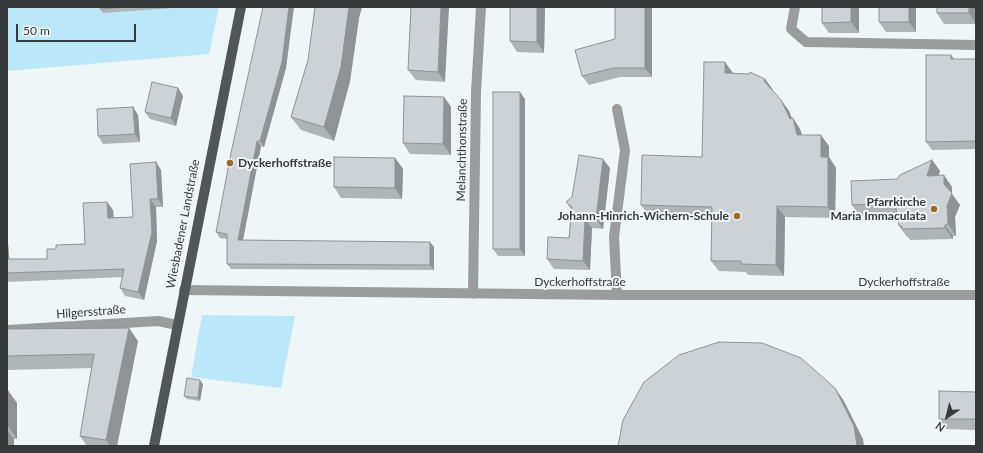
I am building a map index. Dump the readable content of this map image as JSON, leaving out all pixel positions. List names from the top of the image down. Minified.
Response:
{"streets":{"main road":["Wiesbadener Landstraße"],"street":["Melanchthonstraße","Dyckerhoffstraße","Hilgersstraße"]},"crossings":[["Melanchthonstraße","Dyckerhoffstraße"],["Wiesbadener Landstraße","Dyckerhoffstraße"],["Wiesbadener Landstraße","Hilgersstraße"]],"places":["Dyckerhoffstraße","Pfarrkirche Maria Immaculata","Johann-Hinrich-Wichern-Schule"],"scale_bar":"50 m","north":"bottom left"}
